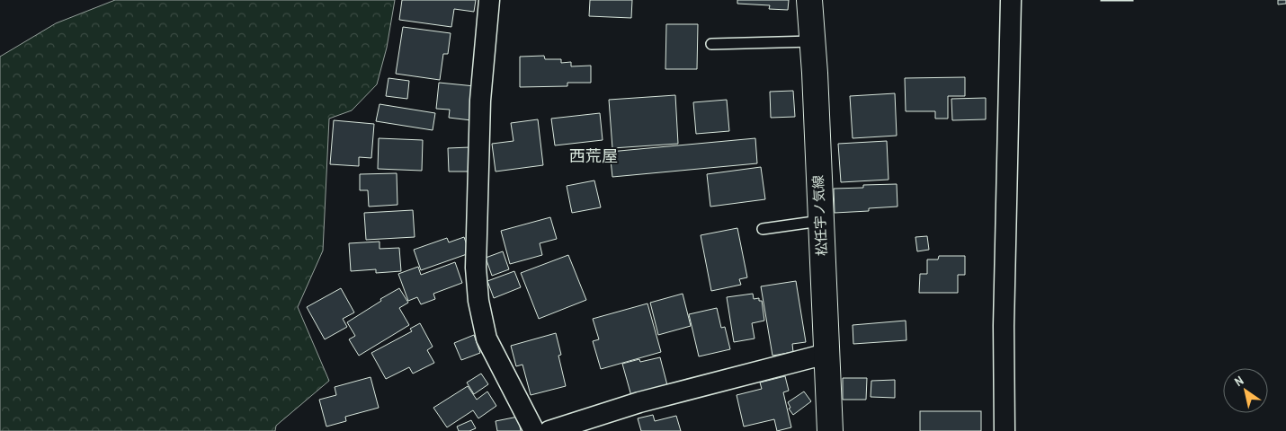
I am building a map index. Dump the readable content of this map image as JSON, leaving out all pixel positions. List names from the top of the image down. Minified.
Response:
{"streets":{"main road":["松任宇ノ気線"]},"districts":["西荒屋"],"north":"top left"}
